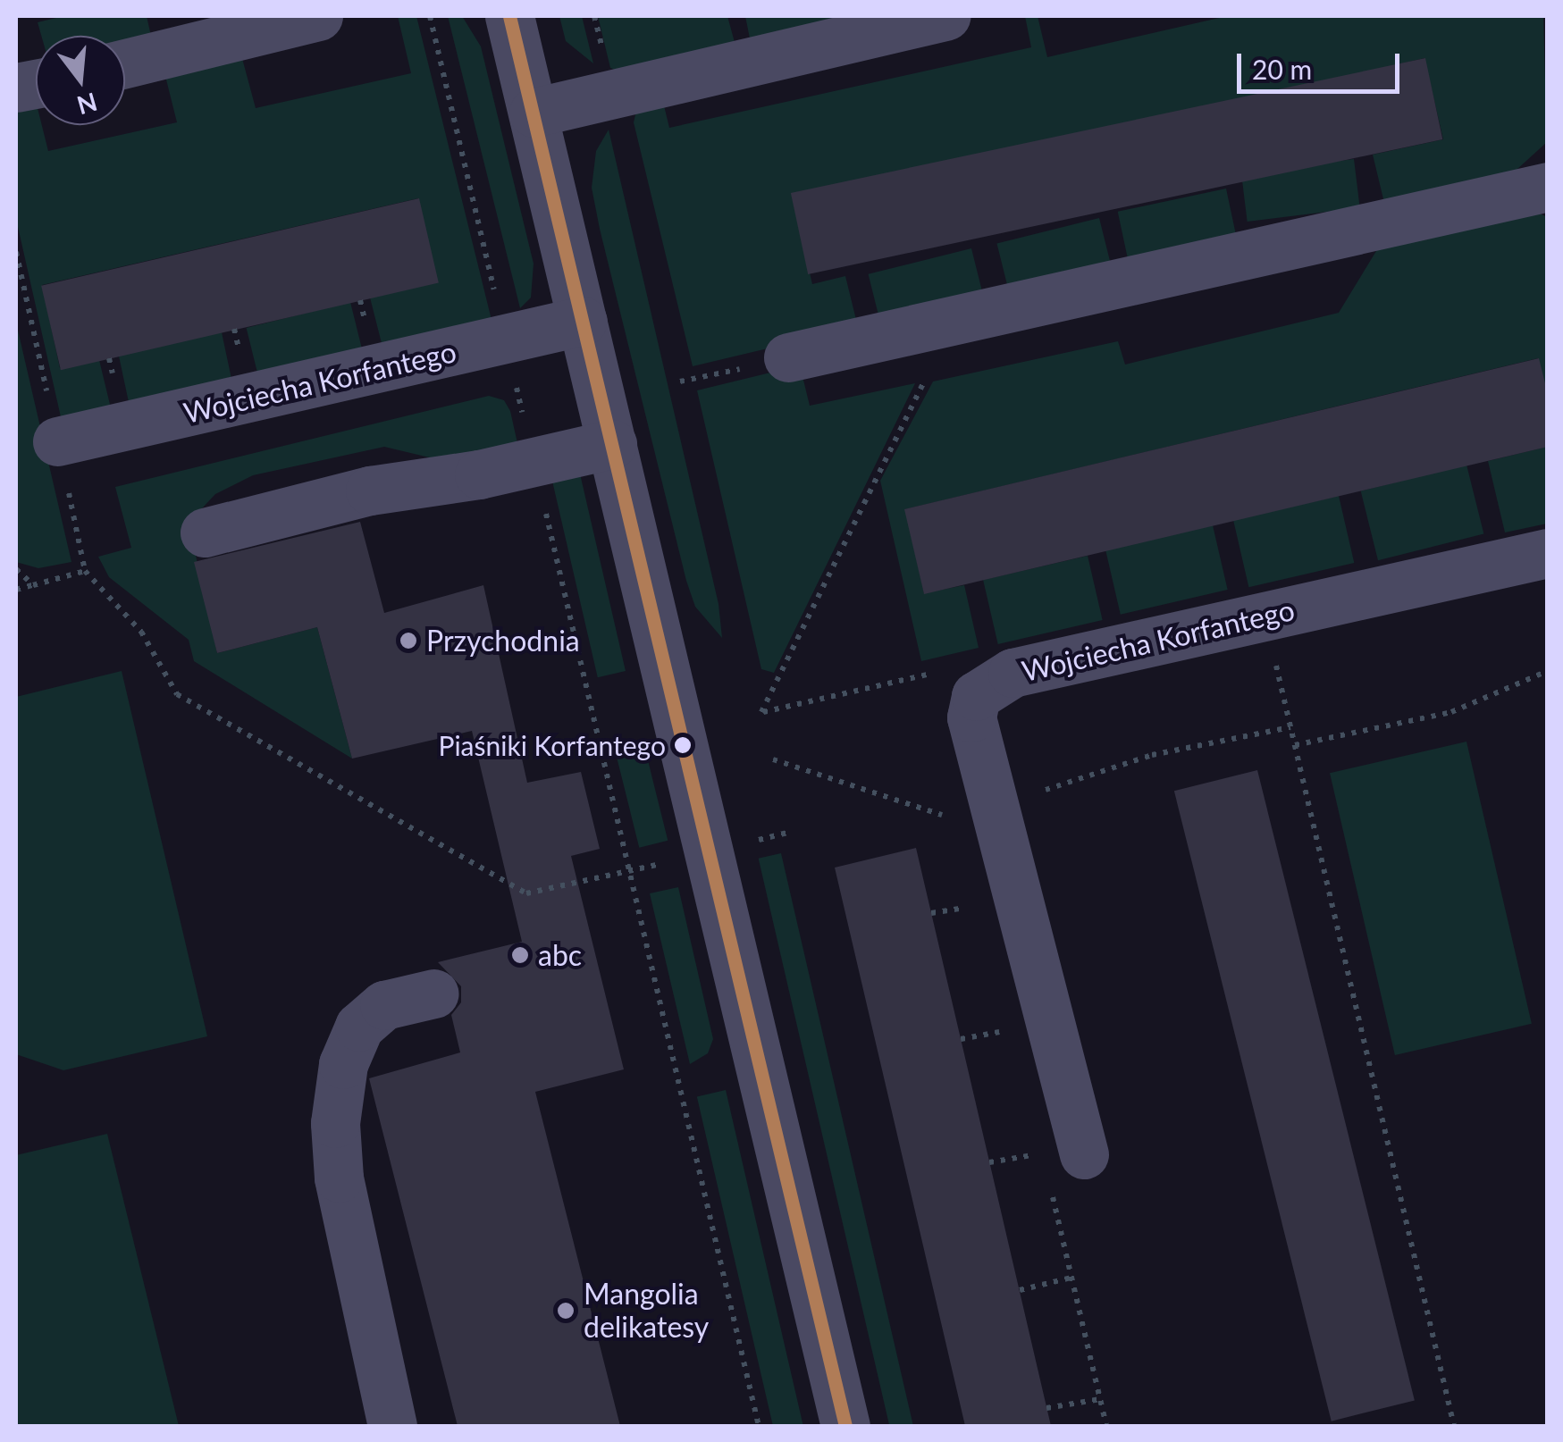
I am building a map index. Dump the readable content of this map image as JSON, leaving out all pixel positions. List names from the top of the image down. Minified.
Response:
{"streets":{"street":["Wojciecha Korfantego"]},"places":["Przychodnia","Piaśniki Korfantego","abc","Mangolia delikatesy"],"scale_bar":"20 m","north":"bottom"}
